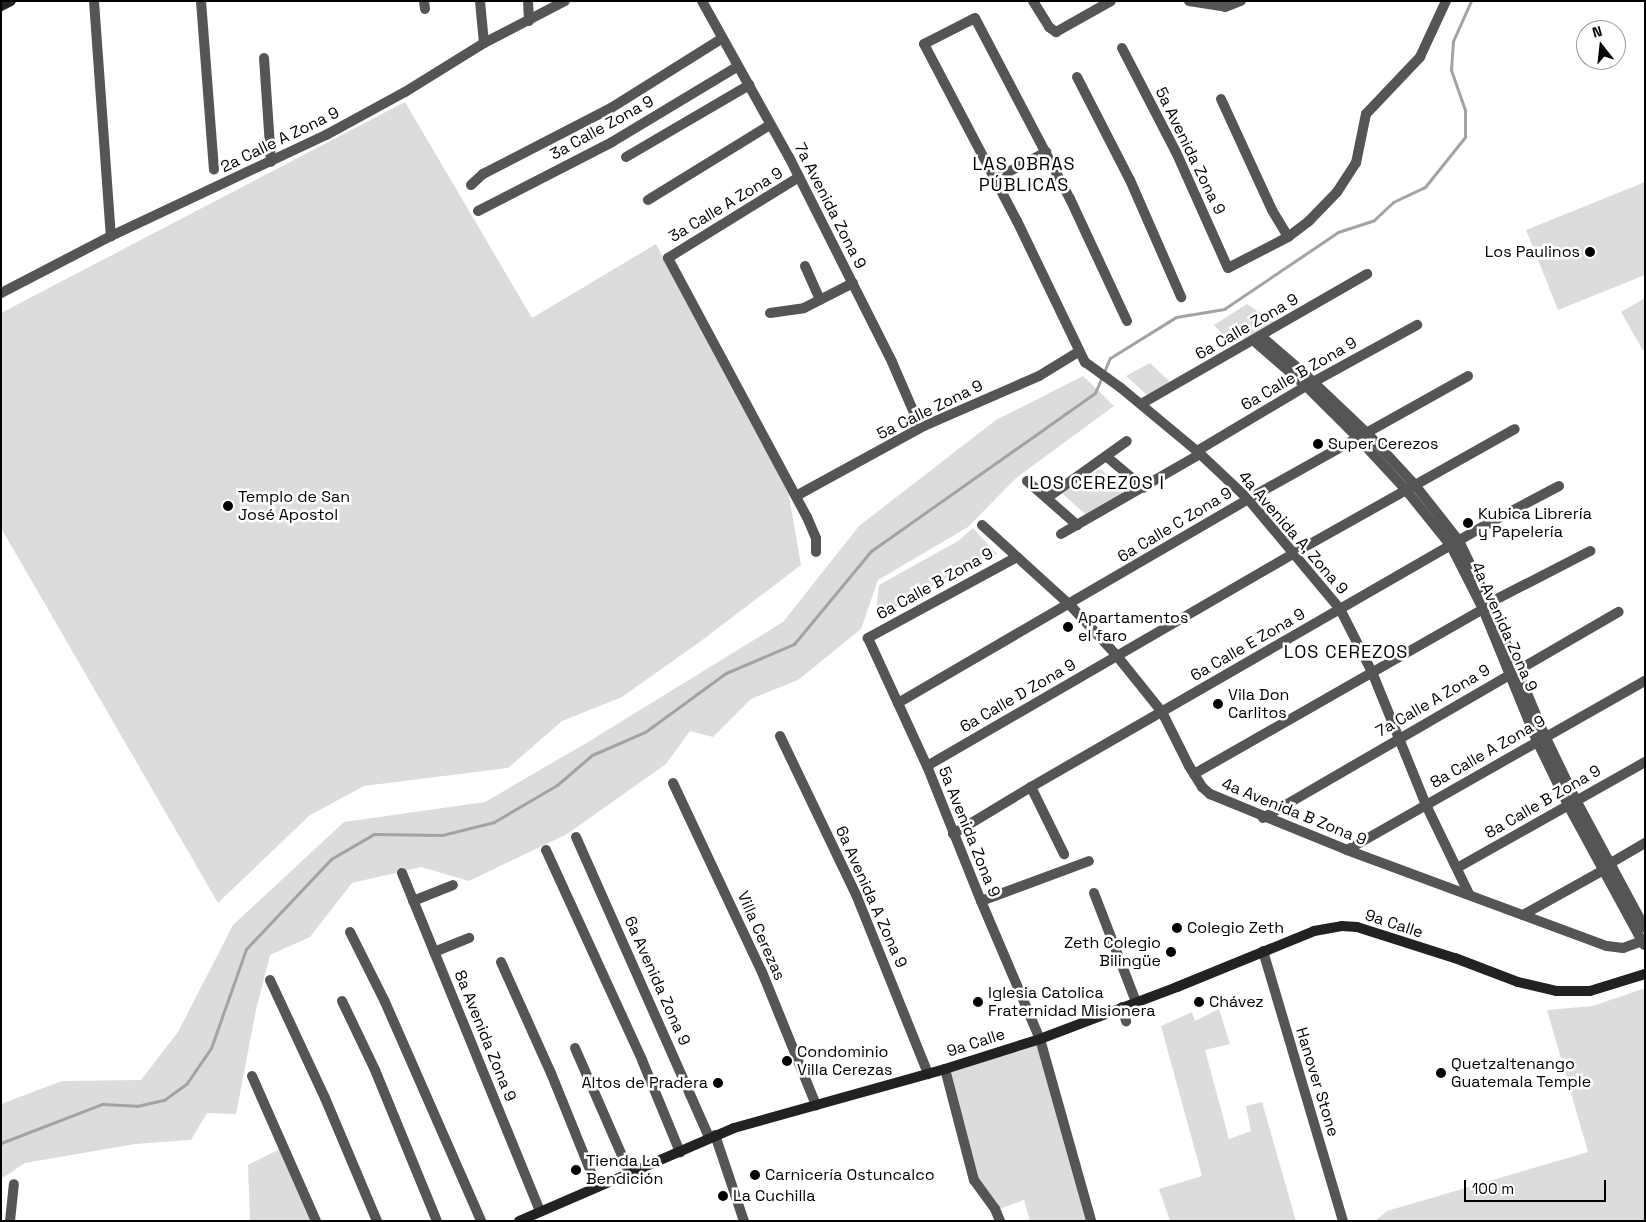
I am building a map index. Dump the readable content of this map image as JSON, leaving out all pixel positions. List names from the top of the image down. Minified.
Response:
{"streets":{"street":["3a Calle Zona 9","2a Calle A Zona 9","5a Avenida Zona 9","3a Calle A Zona 9","7a Avenida Zona 9","6a Calle Zona 9","6a Calle B Zona 9","5a Calle Zona 9","6a Calle C Zona 9","4a Avenida A, Zona 9","4a Avenida Zona 9","6a Calle E Zona 9","6a Calle D Zona 9","7a Calle A Zona 9","8a Calle A Zona 9","8a Calle B Zona 9","4a Avenida B Zona 9","6a Avenida A Zona 9","9a Calle","Villa Cerezas","6a Avenida Zona 9","8a Avenida Zona 9","Hanover Stone"]},"crossings":[["3a Calle Zona 9","7a Avenida Zona 9"],["5a Avenida Zona 9","6a Calle B Zona 9"],["5a Avenida Zona 9","6a Calle C Zona 9"],["5a Avenida Zona 9","6a Calle E Zona 9"],["5a Avenida Zona 9","6a Calle D Zona 9"],["5a Avenida Zona 9","9a Calle"],["3a Calle A Zona 9","7a Avenida Zona 9"],["3a Calle A Zona 9","5a Calle Zona 9"],["7a Avenida Zona 9","5a Calle Zona 9"],["6a Calle Zona 9","4a Avenida A, Zona 9"],["6a Calle Zona 9","4a Avenida Zona 9"],["6a Calle B Zona 9","4a Avenida A, Zona 9"],["6a Calle B Zona 9","4a Avenida Zona 9"],["6a Calle B Zona 9","4a Avenida B Zona 9"],["5a Calle Zona 9","4a Avenida A, Zona 9"],["6a Calle C Zona 9","4a Avenida A, Zona 9"],["6a Calle C Zona 9","4a Avenida Zona 9"],["6a Calle C Zona 9","4a Avenida B Zona 9"],["4a Avenida A, Zona 9","6a Calle E Zona 9"],["4a Avenida A, Zona 9","6a Calle D Zona 9"],["4a Avenida A, Zona 9","7a Calle A Zona 9"],["4a Avenida A, Zona 9","8a Calle A Zona 9"],["4a Avenida A, Zona 9","8a Calle B Zona 9"],["4a Avenida A, Zona 9","4a Avenida B Zona 9"],["4a Avenida Zona 9","6a Calle E Zona 9"],["4a Avenida Zona 9","6a Calle D Zona 9"],["4a Avenida Zona 9","7a Calle A Zona 9"],["4a Avenida Zona 9","8a Calle A Zona 9"],["4a Avenida Zona 9","8a Calle B Zona 9"],["4a Avenida Zona 9","4a Avenida B Zona 9"],["6a Calle E Zona 9","4a Avenida B Zona 9"],["6a Calle D Zona 9","4a Avenida B Zona 9"],["7a Calle A Zona 9","4a Avenida B Zona 9"],["8a Calle A Zona 9","4a Avenida B Zona 9"],["6a Avenida A Zona 9","9a Calle"],["9a Calle","Villa Cerezas"],["9a Calle","6a Avenida Zona 9"],["9a Calle","8a Avenida Zona 9"],["9a Calle","Hanover Stone"]],"districts":["LAS OBRAS PÚBLICAS","LOS CEREZOS I","LOS CEREZOS"],"places":["Los Paulinos","Super Cerezos","Templo de San José Apostol","Kubica Librería y Papelería","Apartamentos el faro","Vila Don Carlitos","Colegio Zeth","Zeth Colegio Bilingüe","Iglesia Catolica Fraternidad Misionera","Chávez","Condominio Villa Cerezas","Quetzaltenango Guatemala Temple","Altos de Pradera","Tienda La Bendición","Carnicería Ostuncalco","La Cuchilla"],"scale_bar":"100 m","north":"top"}
